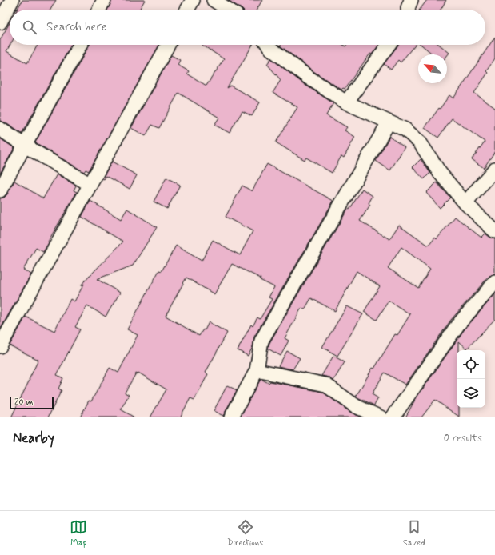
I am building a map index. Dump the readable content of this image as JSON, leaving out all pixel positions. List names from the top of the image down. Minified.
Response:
{"scale_bar":"20 m","north":"top left","page":{"search":"Search here","scale":"20 m","heading":["Nearby","0 results"],"nav":["Map","Directions","Saved"]}}
